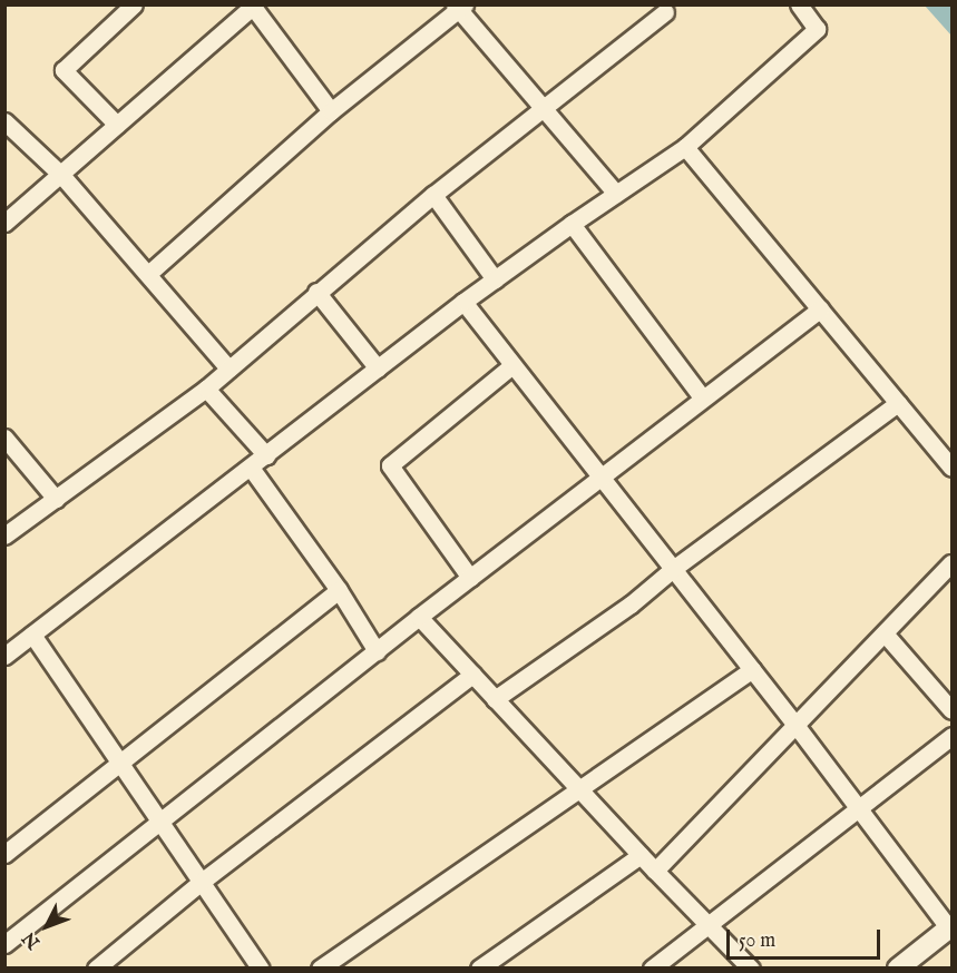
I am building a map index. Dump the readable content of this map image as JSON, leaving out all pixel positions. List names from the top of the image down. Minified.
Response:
{"scale_bar":"50 m","north":"bottom left"}
